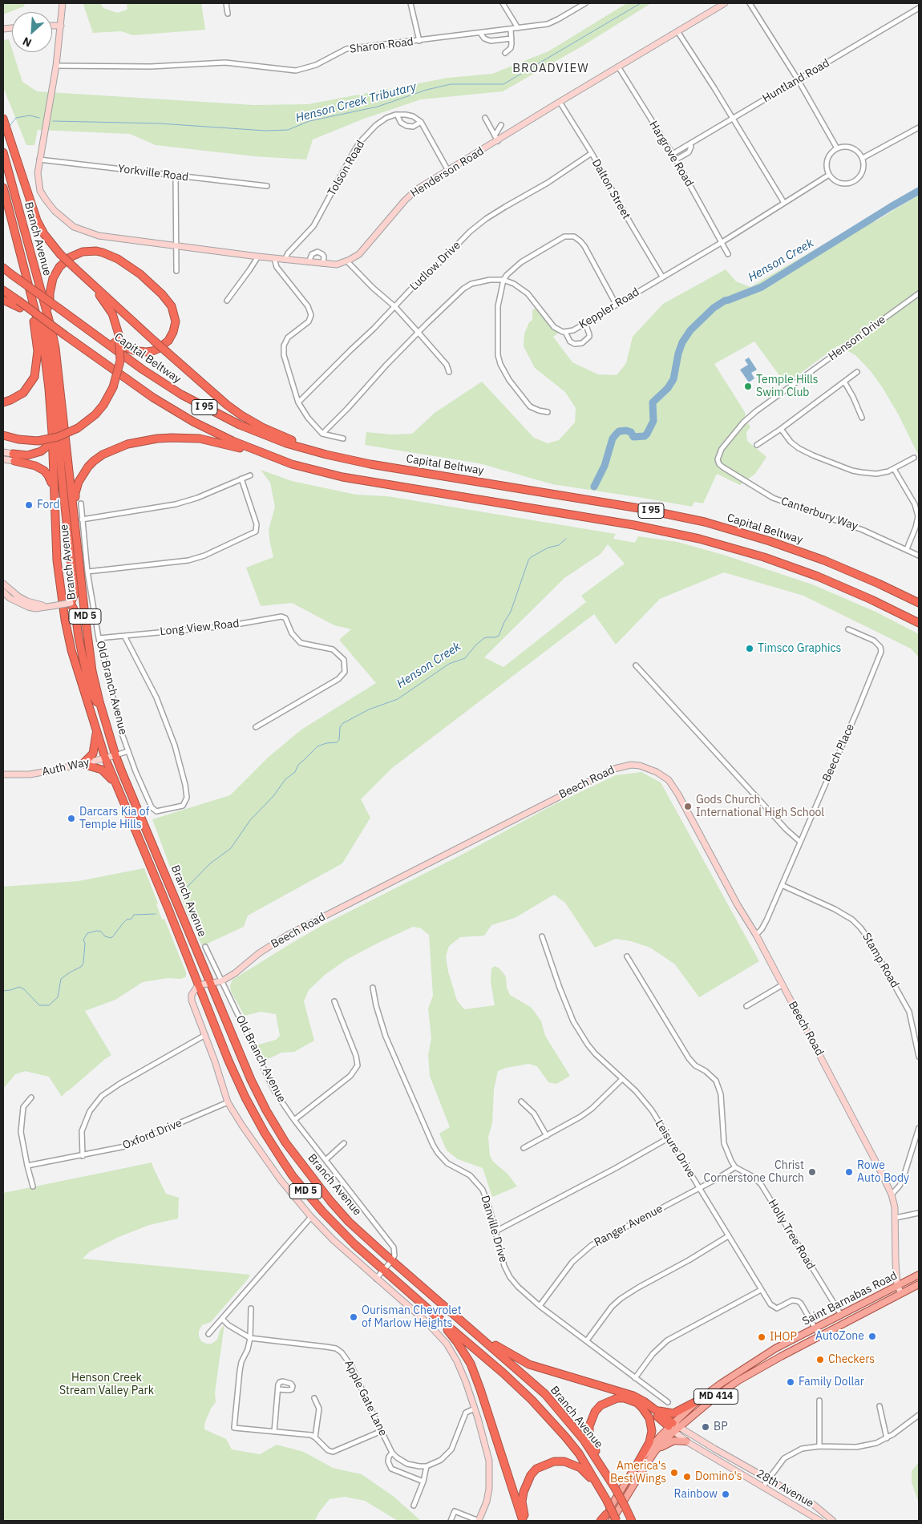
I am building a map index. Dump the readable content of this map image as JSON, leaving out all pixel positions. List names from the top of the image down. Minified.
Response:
{"streets":{"highway":["Branch Avenue","Capital Beltway","I 95","MD 5"],"main road":["Saint Barnabas Road","MD 414"],"street":["Sharon Road","Huntland Road","Hargrove Road","Tolson Road","Henderson Road","Yorkville Road","Dalton Street","Ludlow Drive","Keppler Road","Henson Drive","Canterbury Way","Long View Road","Old Branch Avenue","Beech Place","Auth Way","Beech Road","Stamp Road","Oxford Drive","Leisure Drive","Ranger Avenue","Danville Drive","Holly Tree Road","Apple Gate Lane","28th Avenue"]},"crossings":[["Huntland Road","Hargrove Road"],["Hargrove Road","Henderson Road"],["Hargrove Road","Keppler Road"],["Tolson Road","Henderson Road"],["Henderson Road","Yorkville Road"],["Henderson Road","Dalton Street"],["Dalton Street","Ludlow Drive"],["Dalton Street","Keppler Road"],["Branch Avenue","Old Branch Avenue"],["Branch Avenue","Auth Way"],["Branch Avenue","Beech Road"],["Henson Drive","Canterbury Way"],["Long View Road","Old Branch Avenue"],["Old Branch Avenue","Auth Way"],["Old Branch Avenue","Beech Road"],["Beech Place","Beech Road"],["Beech Place","Stamp Road"],["Leisure Drive","Ranger Avenue"],["Leisure Drive","Saint Barnabas Road"],["Ranger Avenue","Danville Drive"],["Ranger Avenue","Holly Tree Road"],["Holly Tree Road","Saint Barnabas Road"],["Saint Barnabas Road","28th Avenue"]],"districts":["BROADVIEW"],"water":["Henson Creek Tributary","Henson Creek"],"parks":["Henson Creek Stream Valley Park"],"places":["Temple Hills Swim Club","Ford","Timsco Graphics","Gods Church International High School","Darcars Kia of Temple Hills","Christ Cornerstone Church","Rowe Auto Body","Ourisman Chevrolet of Marlow Heights","AutoZone","IHOP","Checkers","Family Dollar","BP","America's Best Wings","Domino's","Rainbow"],"north":"bottom left"}
